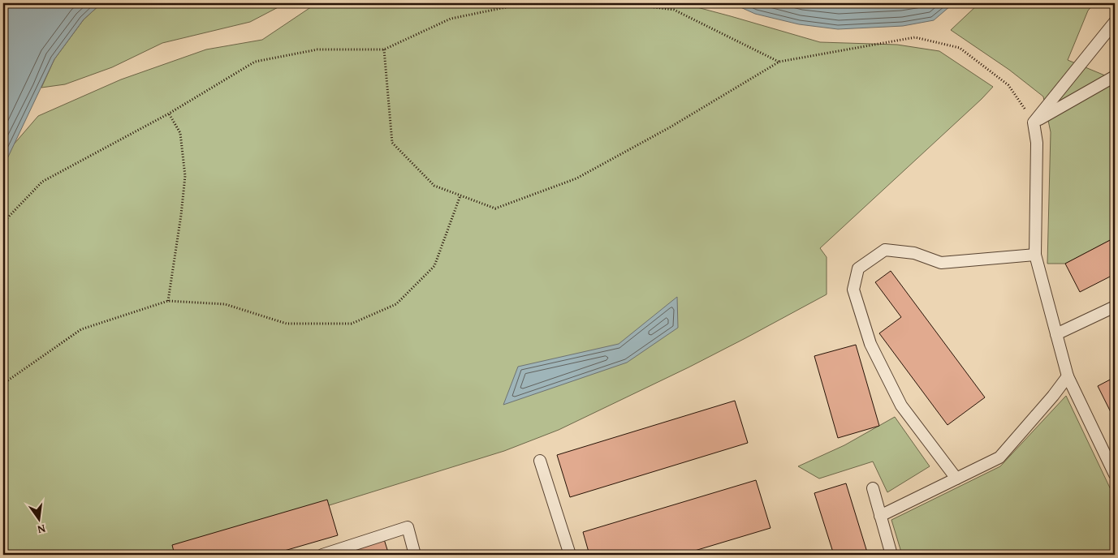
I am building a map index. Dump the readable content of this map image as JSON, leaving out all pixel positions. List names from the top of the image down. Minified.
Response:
{"north":"bottom"}
